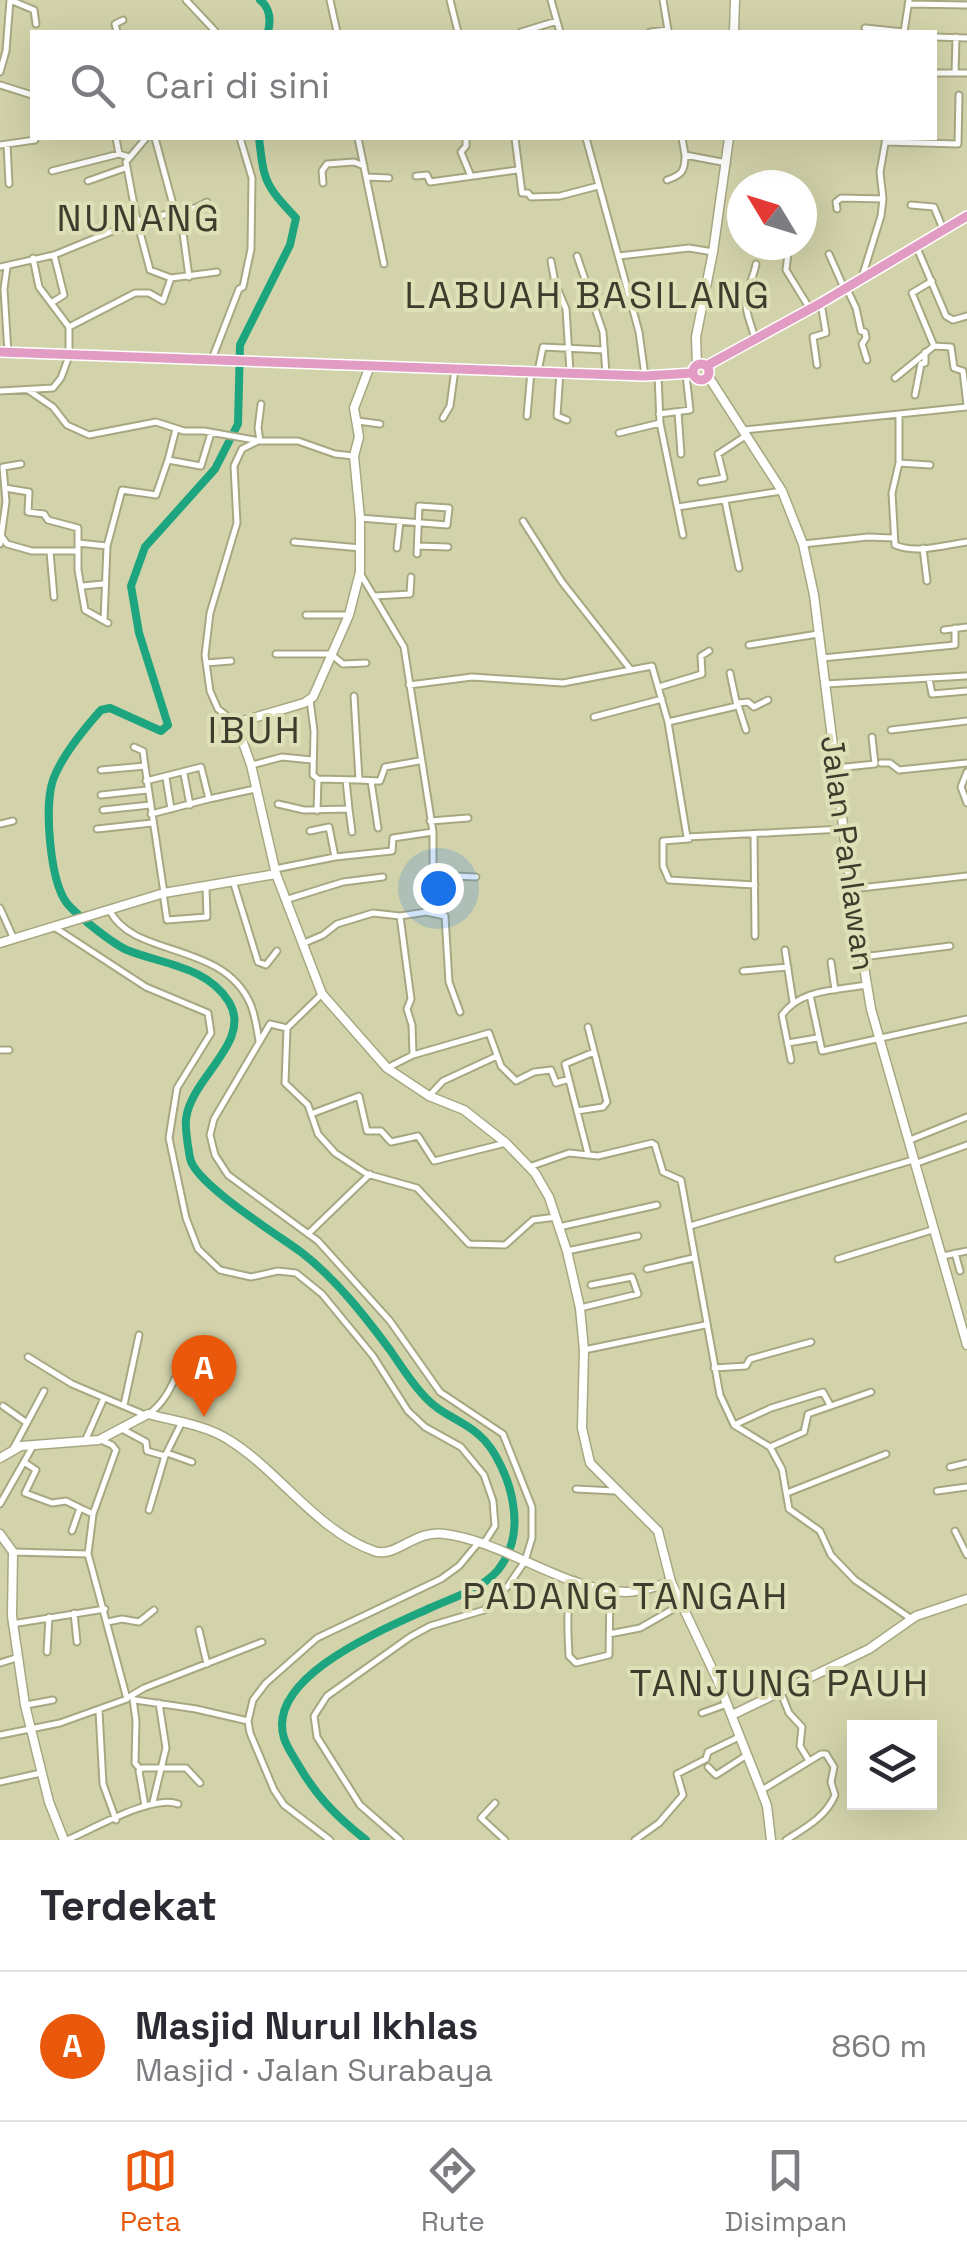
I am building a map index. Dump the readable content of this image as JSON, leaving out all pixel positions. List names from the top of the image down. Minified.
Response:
{"streets":{"street":["Jalan Pahlawan"]},"districts":["NUNANG","LABUAH BASILANG","IBUH","PADANG TANGAH","TANJUNG PAUH"],"north":"top left","page":{"search":"Cari di sini","pins":"A","heading":"Terdekat","list":[{"mark":"A","name":"Masjid Nurul Ikhlas","note":"Masjid · Jalan Surabaya","value":"860 m"}],"nav":["Peta","Rute","Disimpan"]}}
